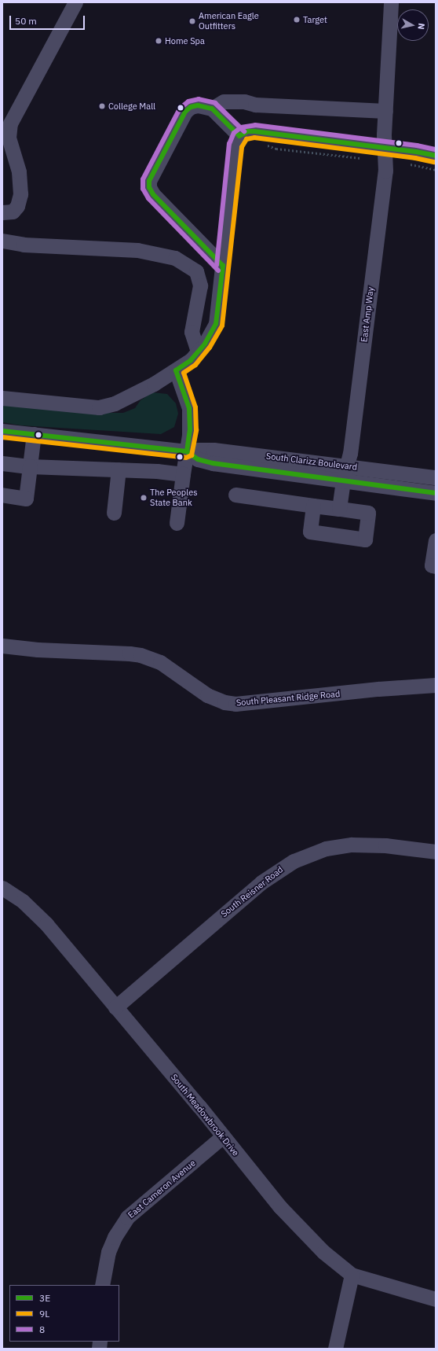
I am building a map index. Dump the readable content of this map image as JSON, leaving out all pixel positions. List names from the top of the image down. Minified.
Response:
{"streets":{"street":["East Amp Way","South Clarizz Boulevard","South Pleasant Ridge Road","South Reisner Road","South Meadowbrook Drive","East Cameron Avenue"]},"crossings":[["East Amp Way","South Clarizz Boulevard"],["South Reisner Road","South Meadowbrook Drive"],["South Meadowbrook Drive","East Cameron Avenue"]],"places":["Target","American Eagle Outfitters","Home Spa","College Mall","The Peoples State Bank"],"lines":["transit line 8","transit line 3E","transit line 9L"],"legend":["3E","9L","8"],"scale_bar":"50 m","north":"right"}
